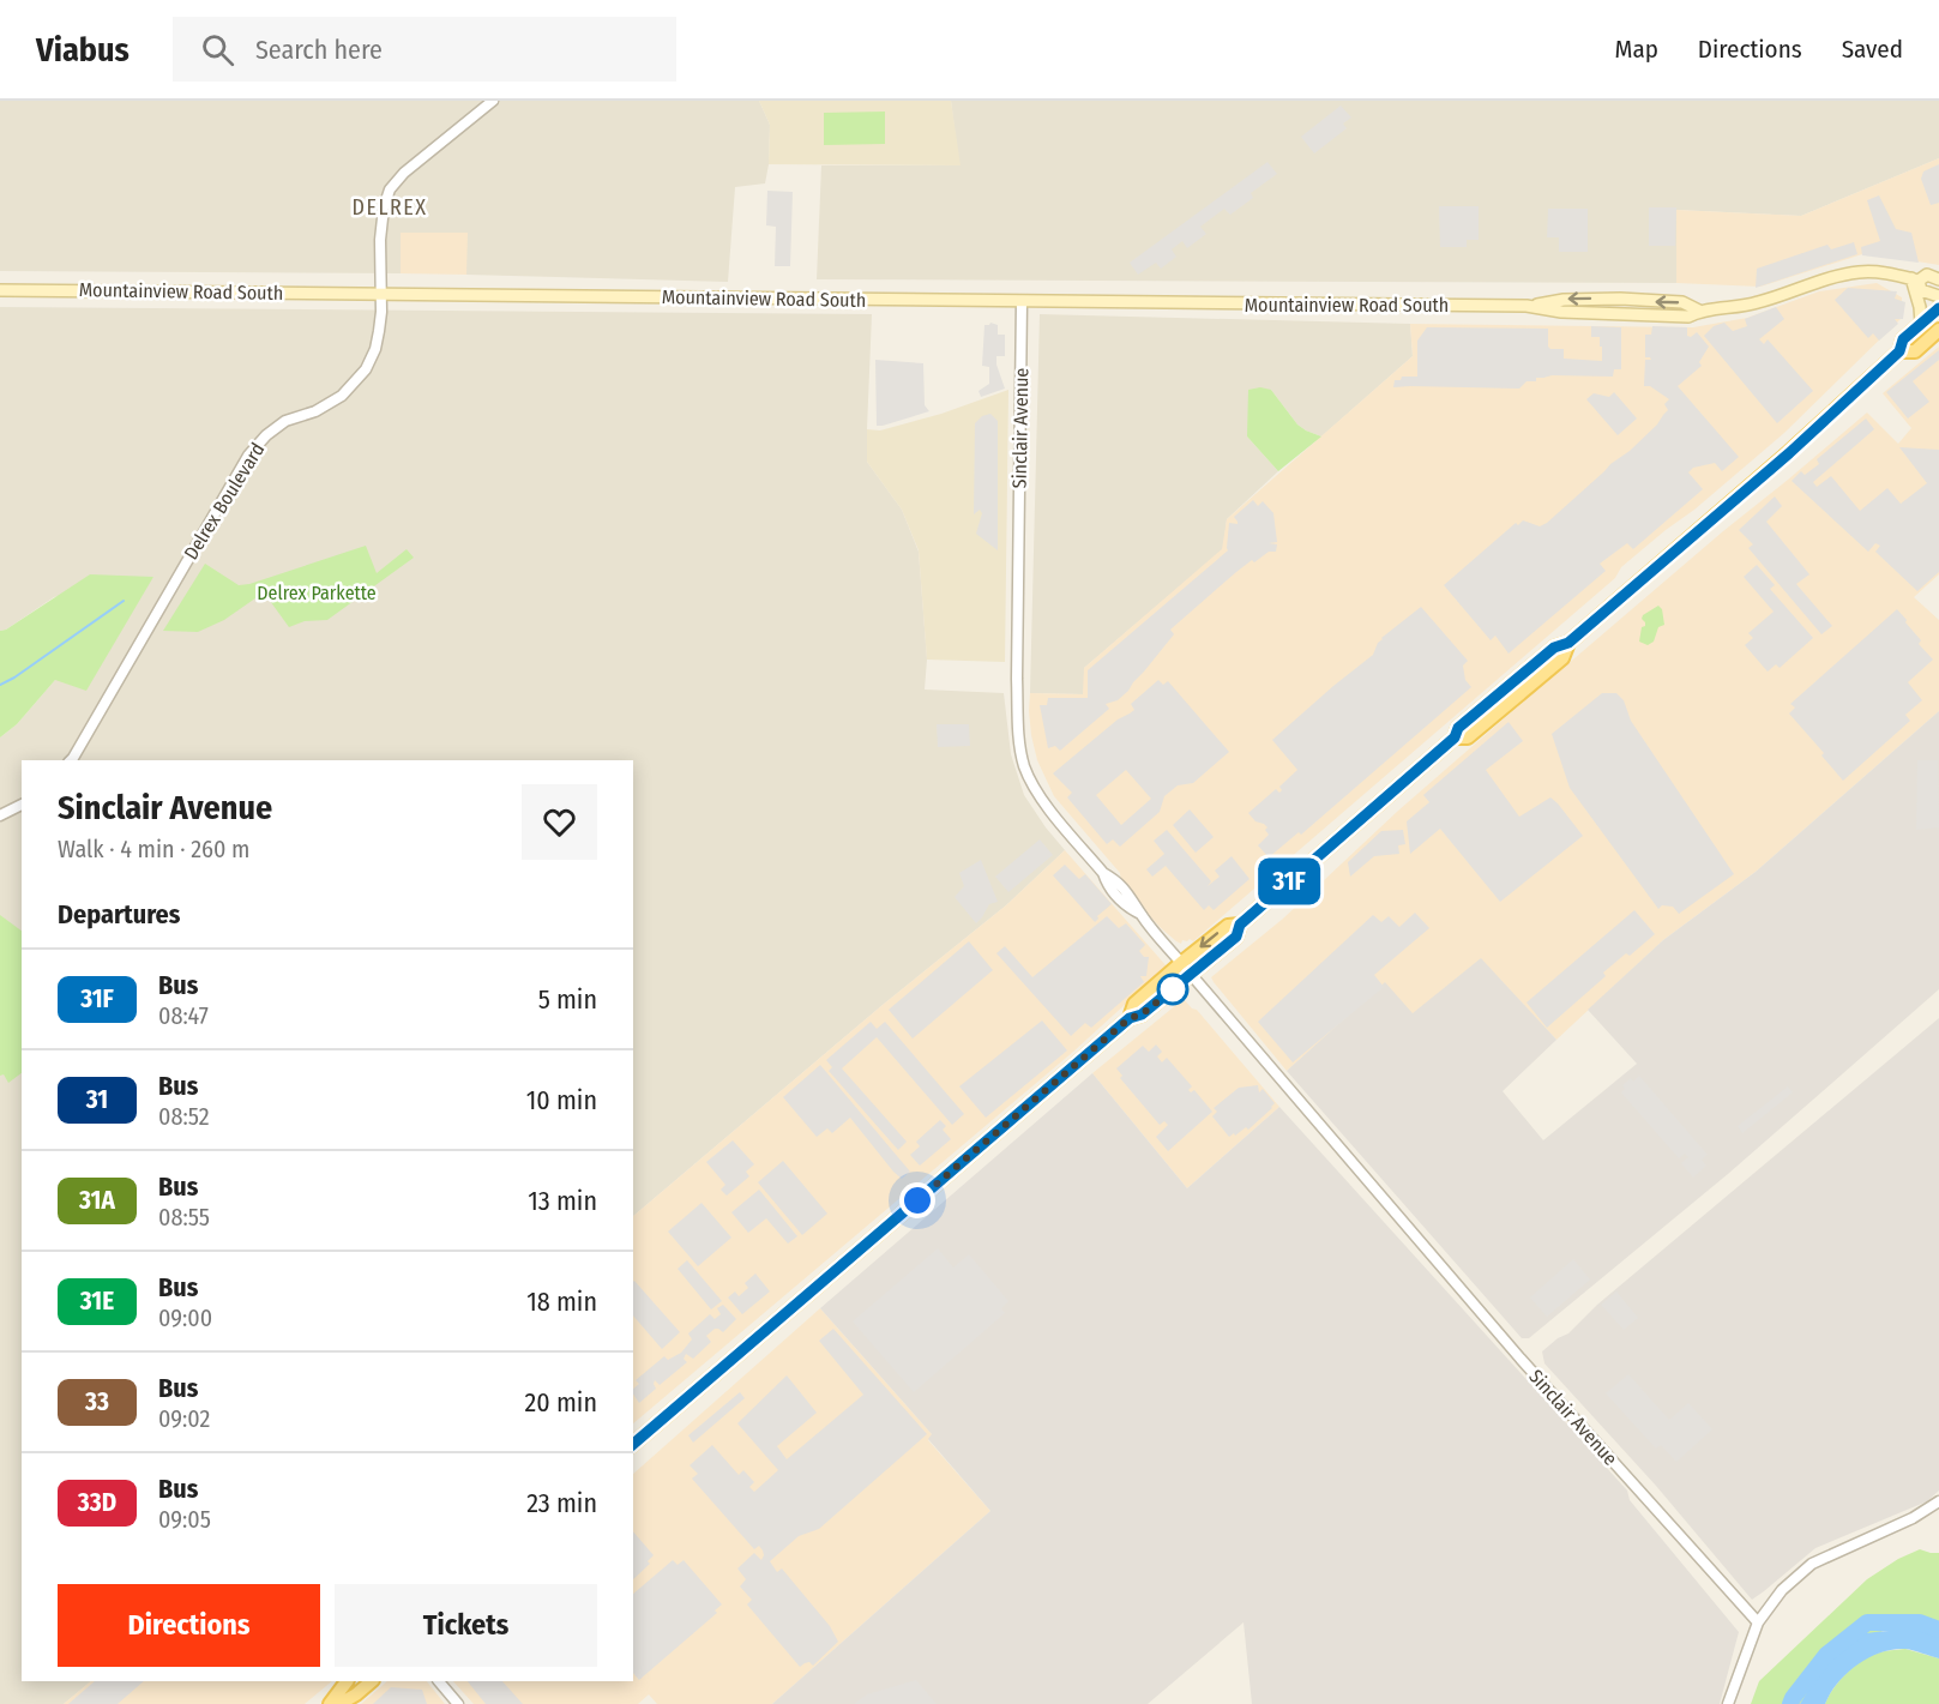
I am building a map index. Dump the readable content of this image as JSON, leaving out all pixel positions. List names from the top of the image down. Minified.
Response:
{"streets":{"main road":["Mountainview Road South"],"street":["Sinclair Avenue","Delrex Boulevard"]},"crossings":[["Mountainview Road South","Sinclair Avenue"],["Mountainview Road South","Delrex Boulevard"]],"districts":["DELREX"],"parks":["Delrex Parkette"],"lines":["bus line 31F"],"page":{"header":"Viabus","search":"Search here","nav":["Map","Directions","Saved"],"on_map":"31F","heading":[["Sinclair Avenue","Walk · 4 min · 260 m"],"Departures"],"list":[{"mark":"31F","name":"Bus","note":"08:47","value":"5 min"},{"mark":"31","name":"Bus","note":"08:52","value":"10 min"},{"mark":"31A","name":"Bus","note":"08:55","value":"13 min"},{"mark":"31E","name":"Bus","note":"09:00","value":"18 min"},{"mark":"33","name":"Bus","note":"09:02","value":"20 min"},{"mark":"33D","name":"Bus","note":"09:05","value":"23 min"}],"buttons":["Directions","Tickets"]}}
